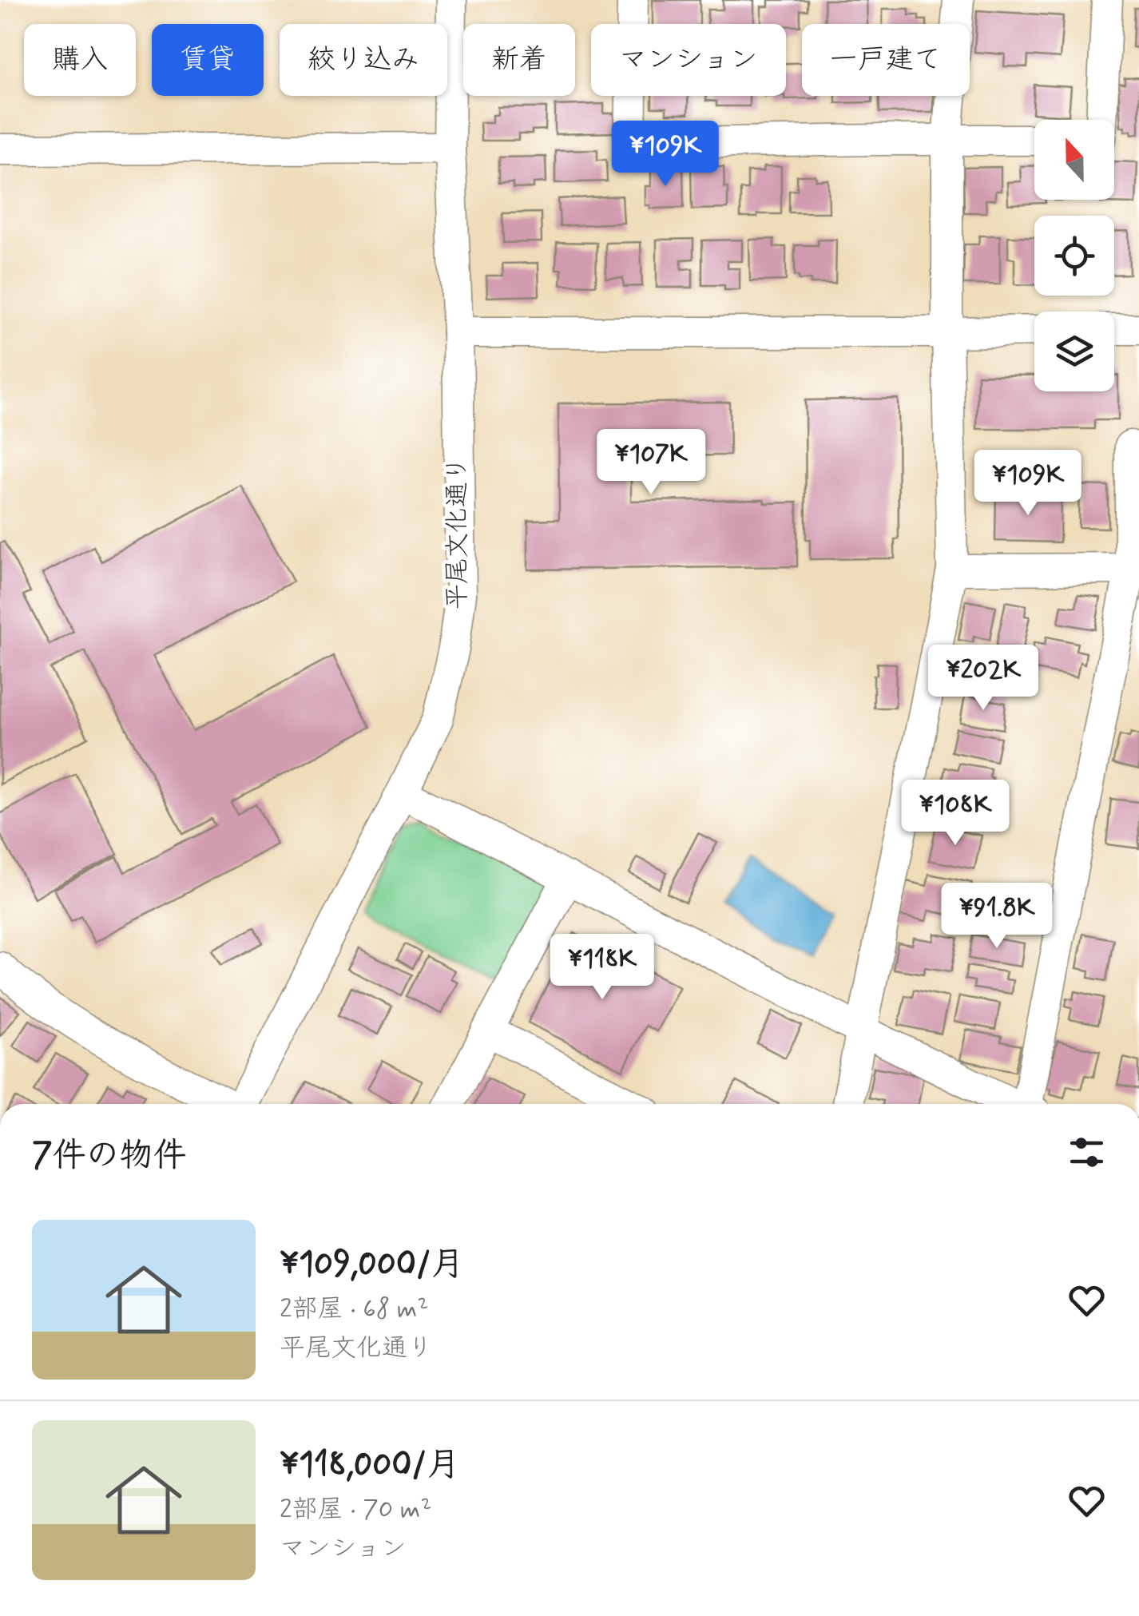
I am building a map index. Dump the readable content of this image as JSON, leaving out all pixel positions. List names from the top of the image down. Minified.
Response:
{"streets":{"street":["平尾文化通り"]},"north":"top","page":{"chip":["購入","賃貸","絞り込み","新着","マンション","一戸建て"],"price":["¥109K","¥107K","¥109K","¥202K","¥108K","¥91.8K","¥118K"],"heading":"7件の物件","list":[{"name":"¥109,000/月","note":"2部屋 · 68 m² · 平尾文化通り"},{"name":"¥118,000/月","note":"2部屋 · 70 m² · マンション"}]}}
